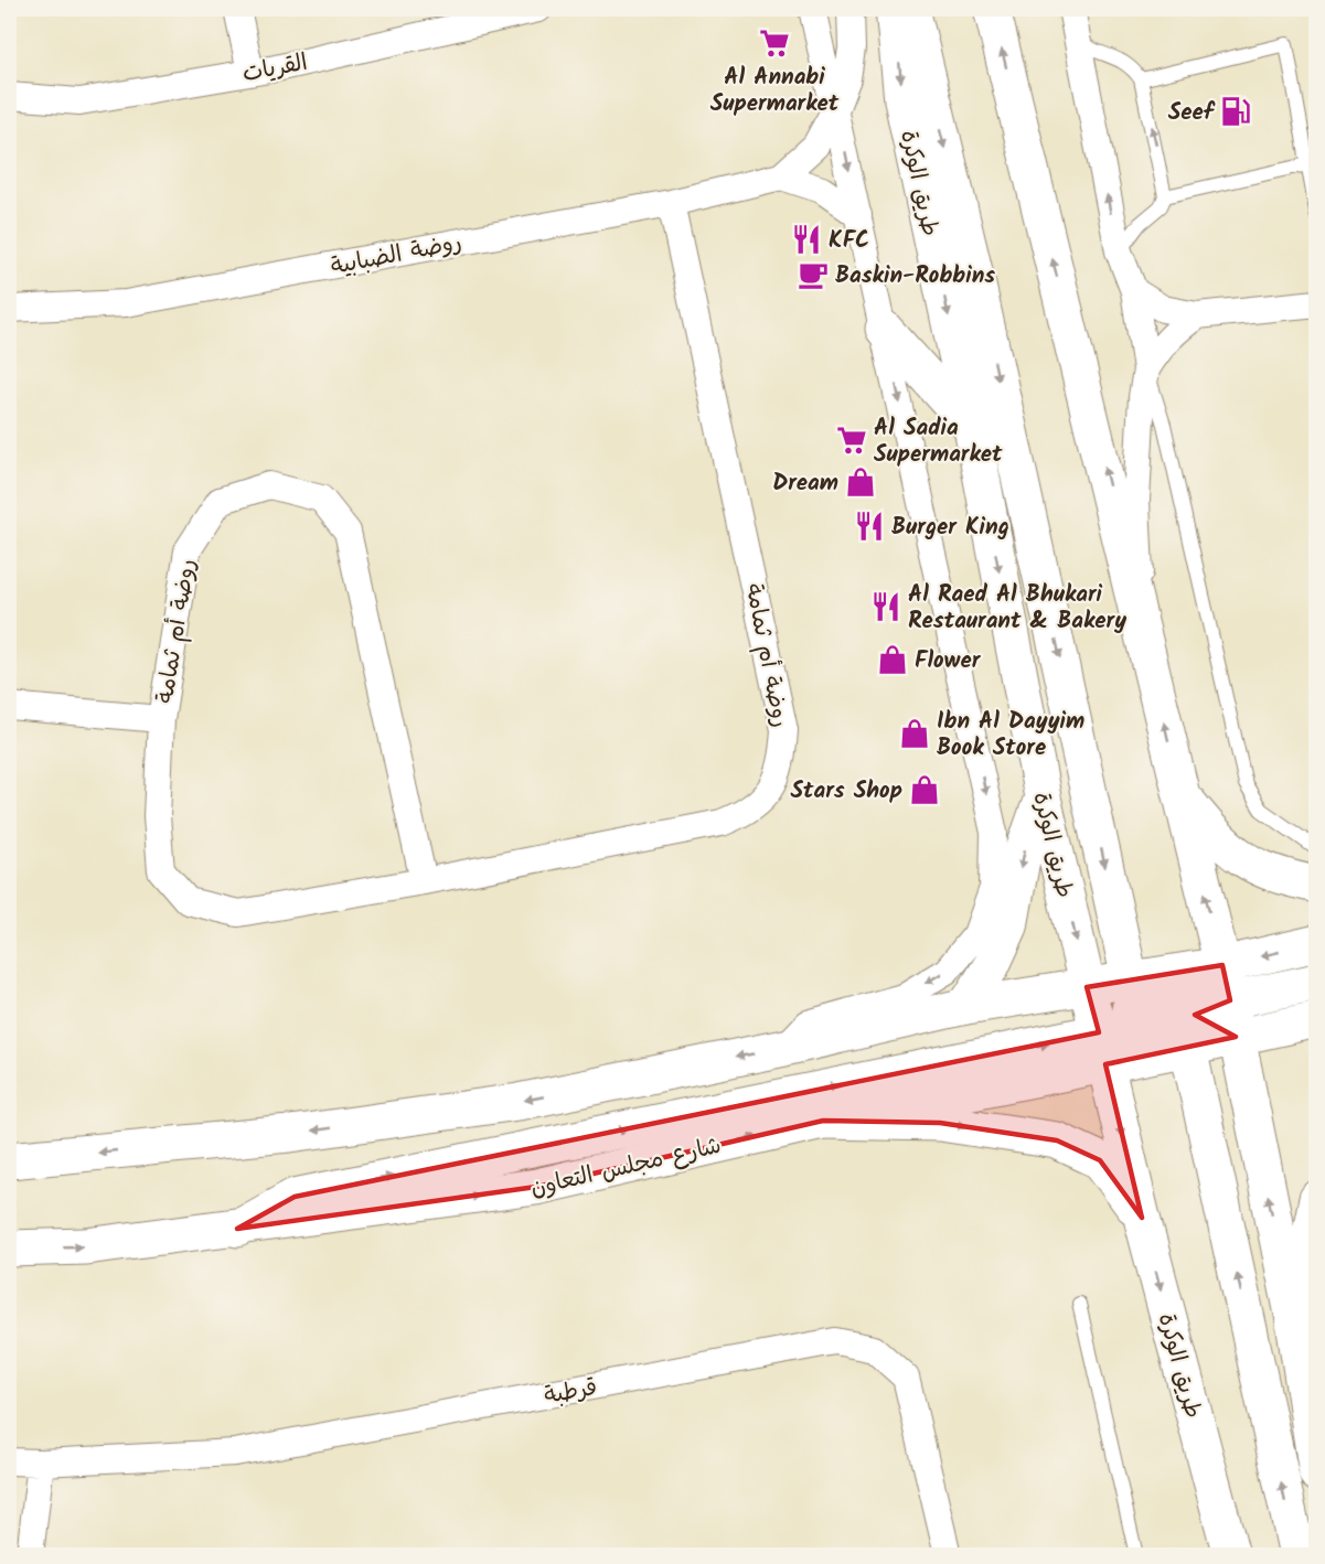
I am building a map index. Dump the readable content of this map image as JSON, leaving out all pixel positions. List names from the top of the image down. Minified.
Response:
{"streets":{"main road":["طريق الوكرة","شارع مجلس التعاون"],"street":["القريات","روضة الضبابية","روضة أم ثمامة","قرطبة"]},"crossings":[["طريق الوكرة","شارع مجلس التعاون"],["روضة الضبابية","روضة أم ثمامة"]],"places":{"supermarket":["Al Annabi Supermarket","Al Sadia Supermarket"],"fuel station":["Seef"],"restaurant":["KFC","Burger King","Al Raed Al Bhukari Restaurant & Bakery"],"cafe":["Baskin-Robbins"],"shop":["Dream","Flower","Ibn Al Dayyim Book Store","Stars Shop"]}}
